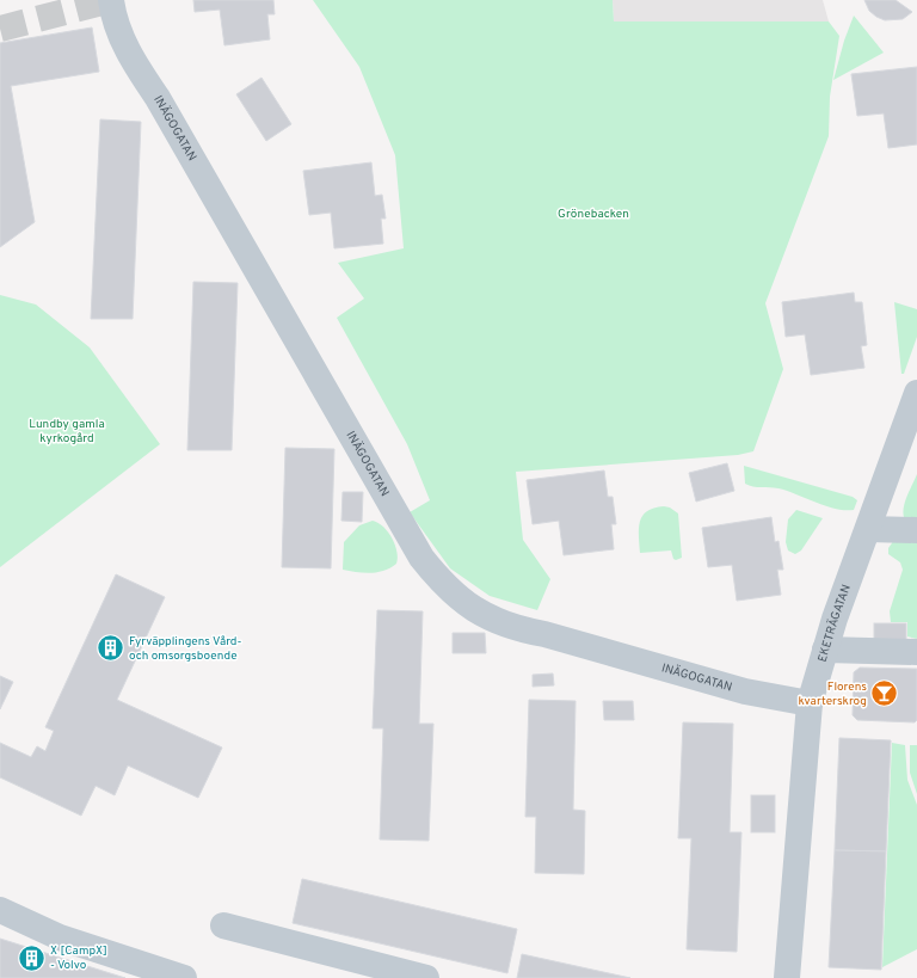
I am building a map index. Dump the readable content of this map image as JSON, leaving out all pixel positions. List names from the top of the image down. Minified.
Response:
{"streets":{"street":["INÄGOGATAN","EKETRÄGATAN"]},"crossings":[["INÄGOGATAN","EKETRÄGATAN"]],"parks":["Grönebacken","Lundby gamla kyrkogård"],"places":{"building":["Fyrväpplingens Vård- och omsorgsboende","X [CampX] - Volvo"],"bar":["Florens kvarterskrog"]}}
